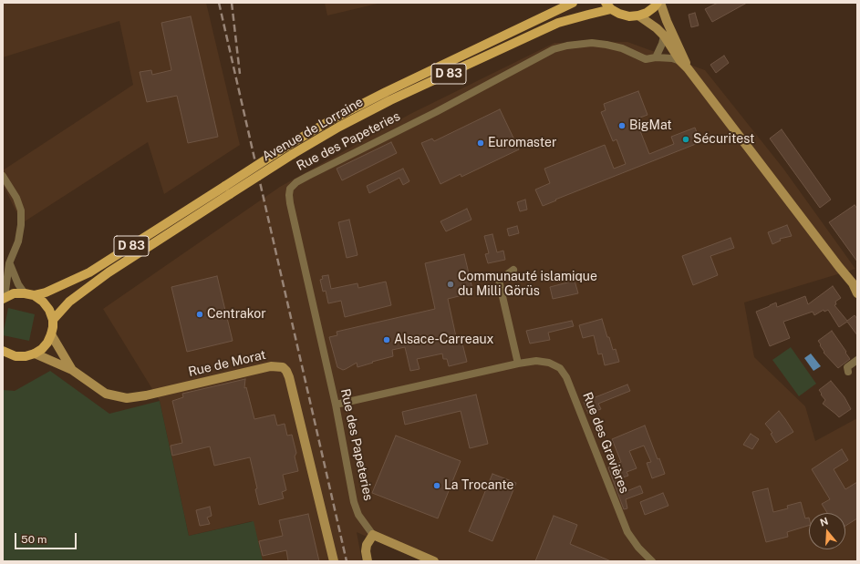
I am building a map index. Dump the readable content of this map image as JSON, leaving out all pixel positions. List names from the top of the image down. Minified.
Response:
{"streets":{"main road":["D 83","Avenue de Lorraine"],"street":["Rue des Papeteries","Rue de Morat","Rue des Gravières"]},"crossings":[["Rue des Papeteries","Rue des Gravières"]],"places":["BigMat","Sécuritest","Euromaster","Communauté islamique du Milli Görüs","Centrakor","Alsace-Carreaux","La Trocante"],"scale_bar":"50 m","north":"top"}
